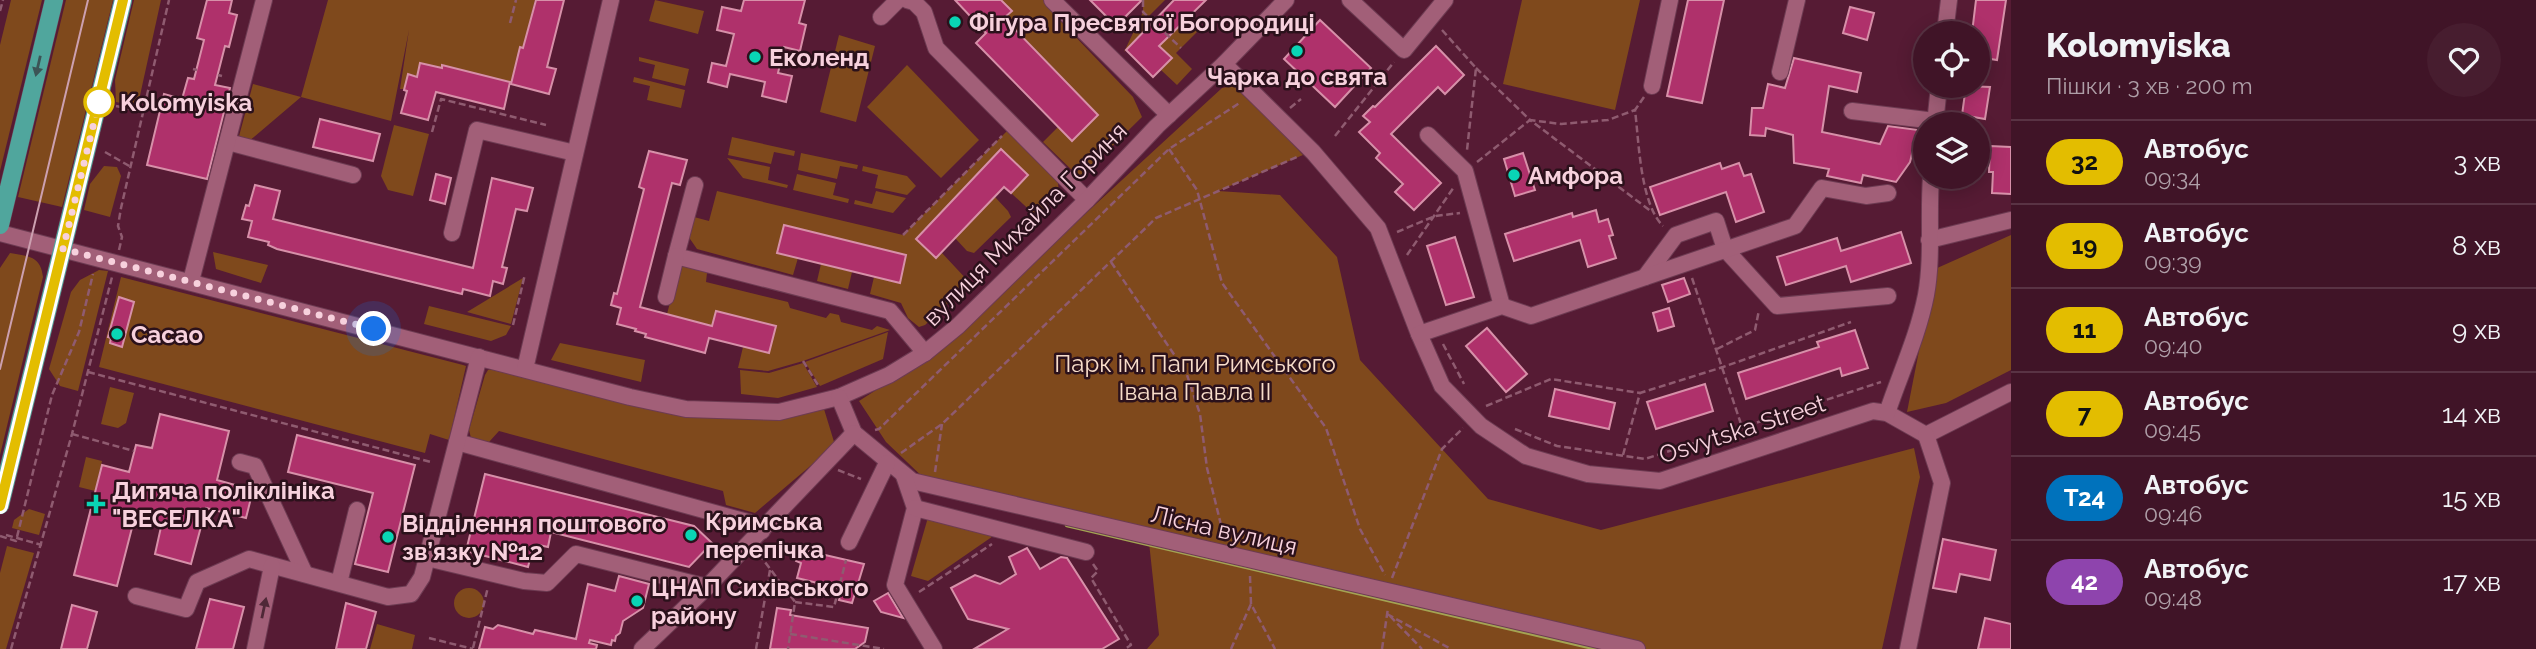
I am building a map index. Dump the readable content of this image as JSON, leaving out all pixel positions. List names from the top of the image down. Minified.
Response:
{"streets":{"street":["вулиця Михайла Гориня","Osvytska Street","Лісна вулиця"]},"crossings":[["вулиця Михайла Гориня","Osvytska Street"],["вулиця Михайла Гориня","Лісна вулиця"]],"parks":["Парк ім. Папи Римського Івана Павла ІІ"],"places":{"other":["Фігура Пресвятої Богородиці","Чарка до свята","Еколенд","Kolomyiska","Амфора","Cacao","Кримська перепічка","Відділення поштового зв’язку №12","ЦНАП Сихівського району"],"health":["Дитяча поліклініка \"ВЕСЕЛКА\""]},"lines":["bus line 32"],"page":{"heading":["Kolomyiska","Пішки · 3 хв · 200 m"],"list":[{"mark":"32","name":"Автобус","note":"09:34","value":"3 хв"},{"mark":"19","name":"Автобус","note":"09:39","value":"8 хв"},{"mark":"11","name":"Автобус","note":"09:40","value":"9 хв"},{"mark":"7","name":"Автобус","note":"09:45","value":"14 хв"},{"mark":"Т24","name":"Автобус","note":"09:46","value":"15 хв"},{"mark":"42","name":"Автобус","note":"09:48","value":"17 хв"}]}}
